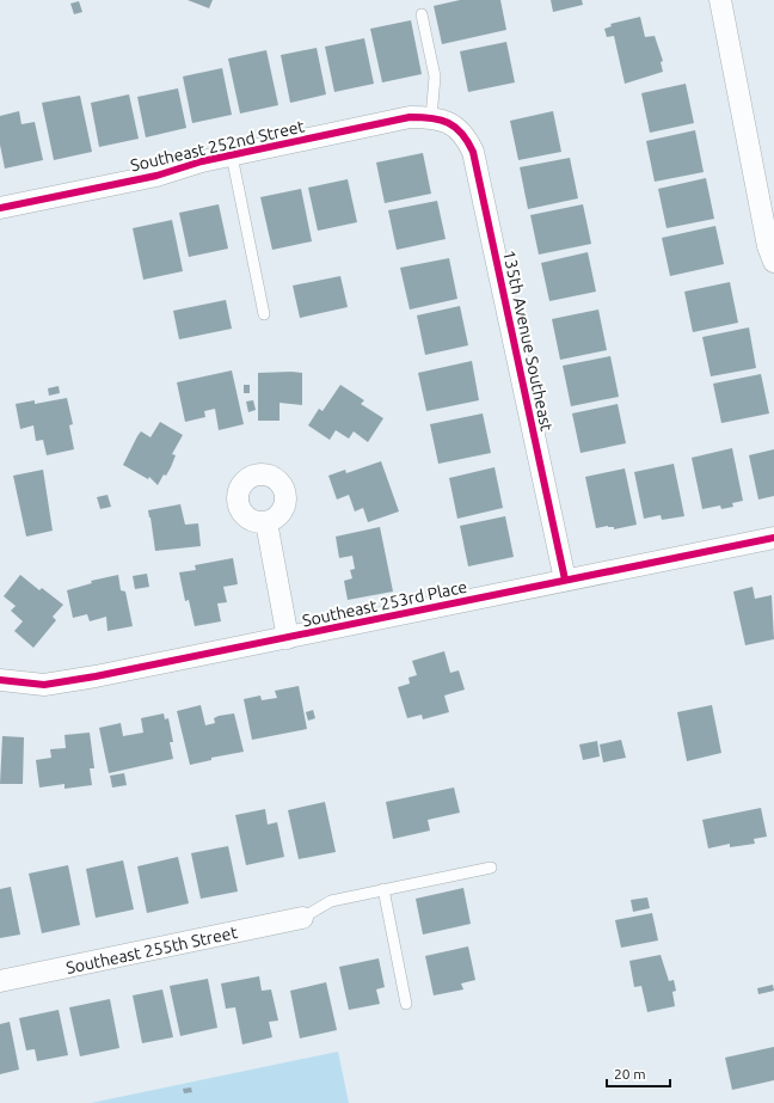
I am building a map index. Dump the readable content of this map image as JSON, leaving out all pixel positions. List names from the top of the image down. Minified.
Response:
{"streets":{"street":["Southeast 252nd Street","135th Avenue Southeast","Southeast 253rd Place","Southeast 255th Street"]},"crossings":[["Southeast 252nd Street","135th Avenue Southeast"],["135th Avenue Southeast","Southeast 253rd Place"]],"scale_bar":"20 m"}
